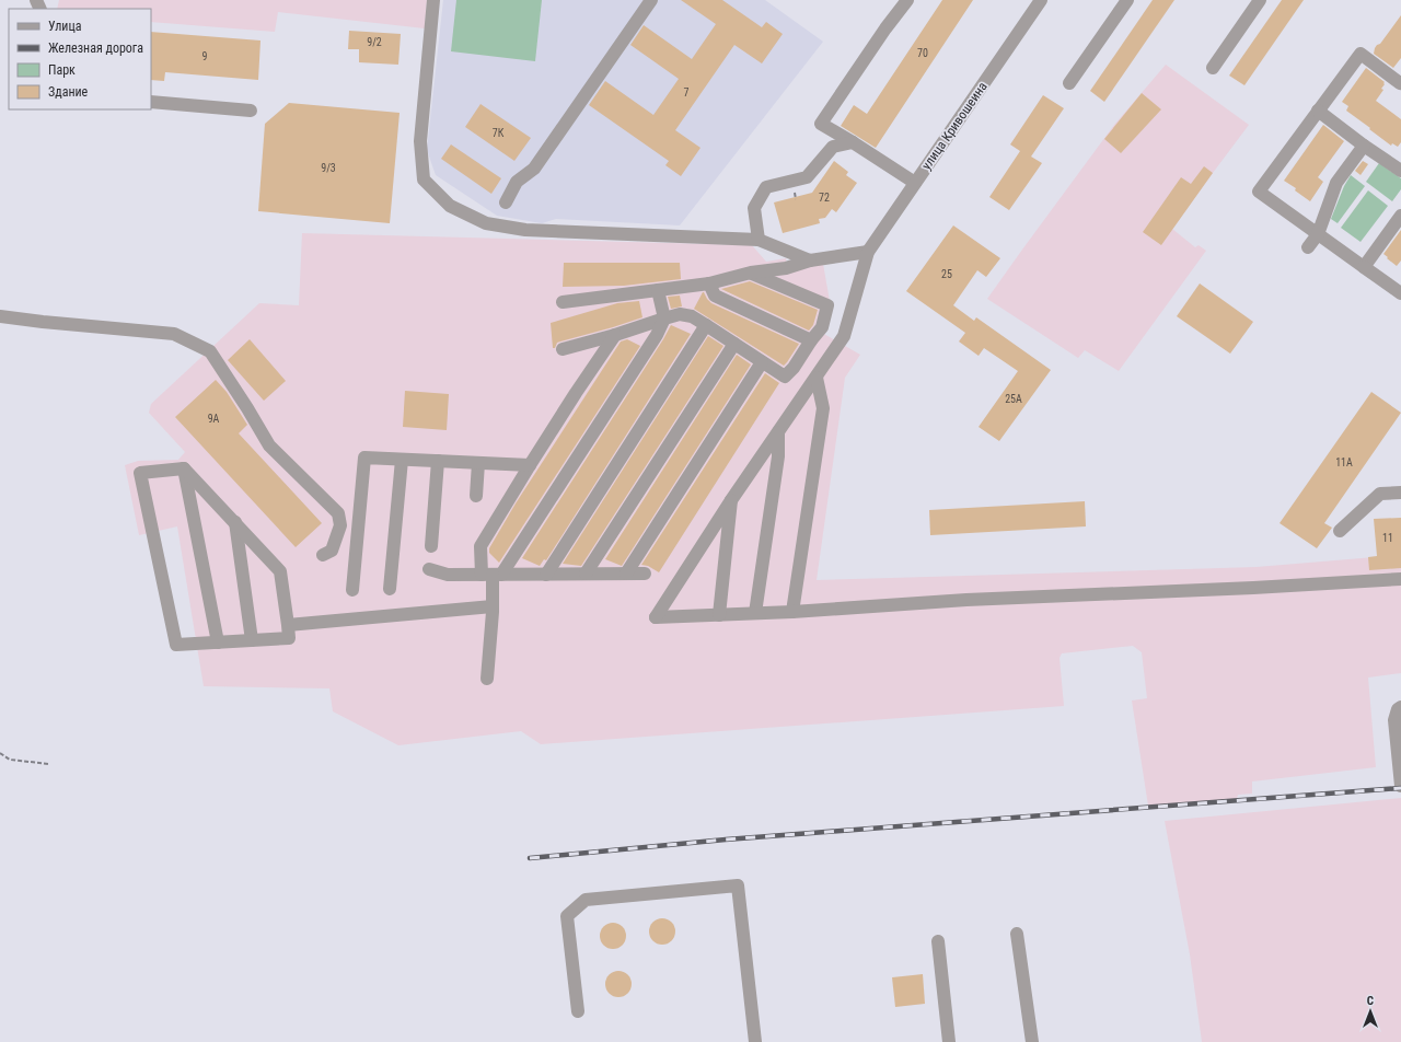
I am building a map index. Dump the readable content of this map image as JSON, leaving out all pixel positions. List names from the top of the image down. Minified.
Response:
{"streets":{"street":["улица Кривошеина"]},"house_numbers":["9/2","70","9","7","7К","9/3","72","25","25А","9А","11А","11"],"legend":["Улица","Железная дорога","Парк","Здание"],"north":"top"}
